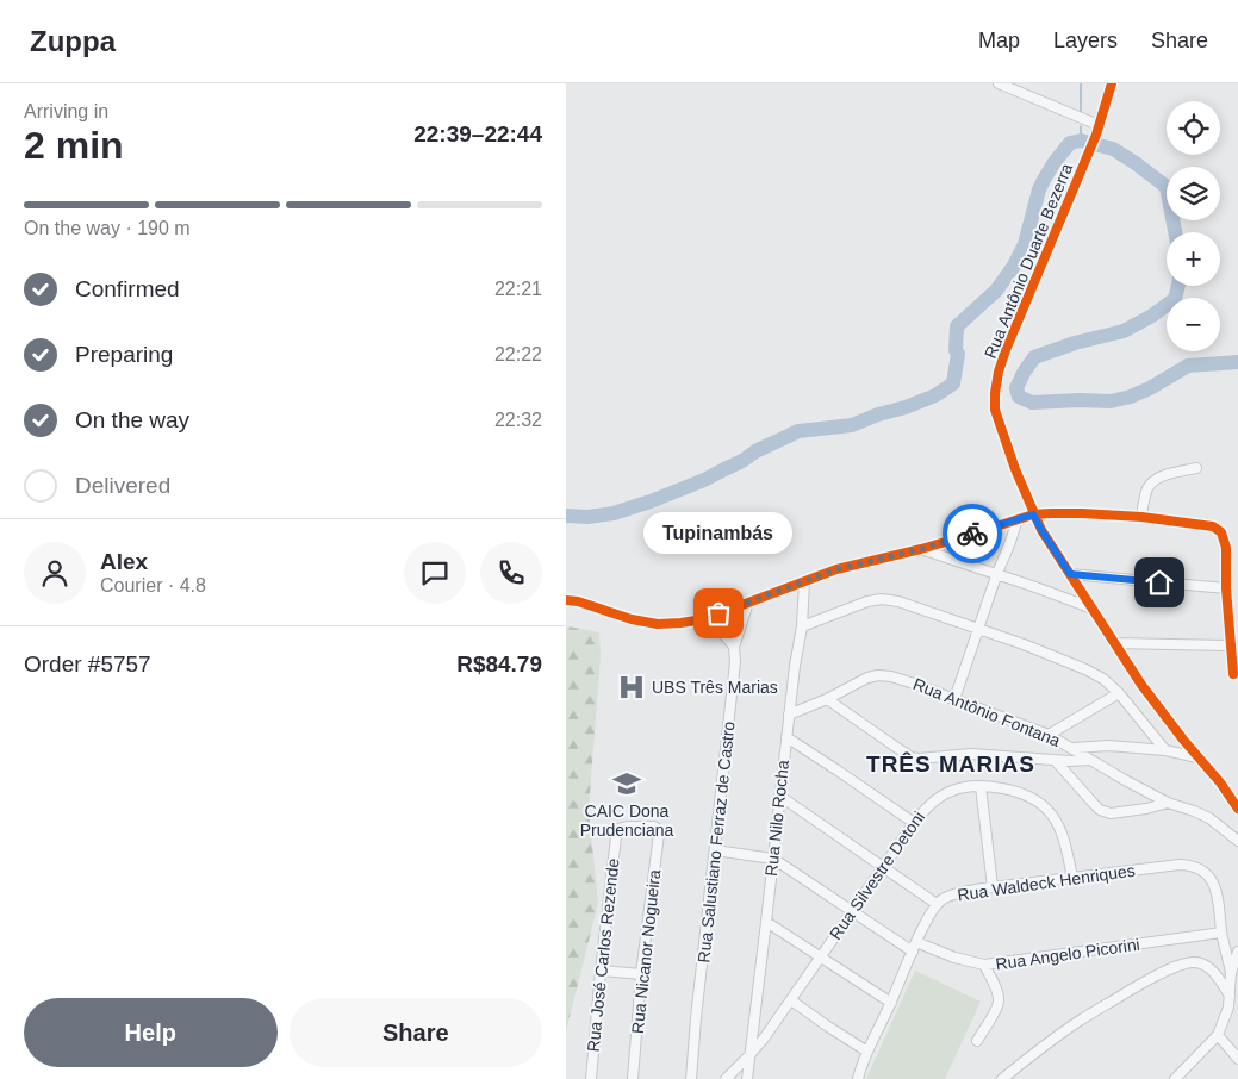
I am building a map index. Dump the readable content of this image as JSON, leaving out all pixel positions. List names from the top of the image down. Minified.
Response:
{"streets":{"street":["Rua Antônio Duarte Bezerra","Rua Antônio Fontana","Rua Nilo Rocha","Rua Salustiano Ferraz de Castro","Rua Silvestre Detoni","Rua Waldeck Henriques","Rua Nicanor Nogueira","Rua Angelo Picorini","Rua José Carlos Rezende"]},"crossings":[["Rua Antônio Fontana","Rua Nilo Rocha"],["Rua Nilo Rocha","Rua Silvestre Detoni"],["Rua Silvestre Detoni","Rua Waldeck Henriques"],["Rua Waldeck Henriques","Rua Angelo Picorini"],["Rua Nicanor Nogueira","Rua José Carlos Rezende"]],"districts":["TRÊS MARIAS"],"places":{"other":["Tupinambás"],"hospital":["UBS Três Marias"],"school or university":["CAIC Dona Prudenciana"]},"page":{"header":"Zuppa","nav":["Map","Layers","Share"],"heading":["2 min","Arriving in","22:39–22:44"],"panel":["Alex","Courier · 4.8","Order #5757","R$84.79"],"map_buttons":["+","−"],"bar":"On the way · 190 m","list":[["Confirmed","22:21"],["Preparing","22:22"],["On the way","22:32"],"Delivered"],"bubble":"Tupinambás","buttons":["Help","Share"]}}
